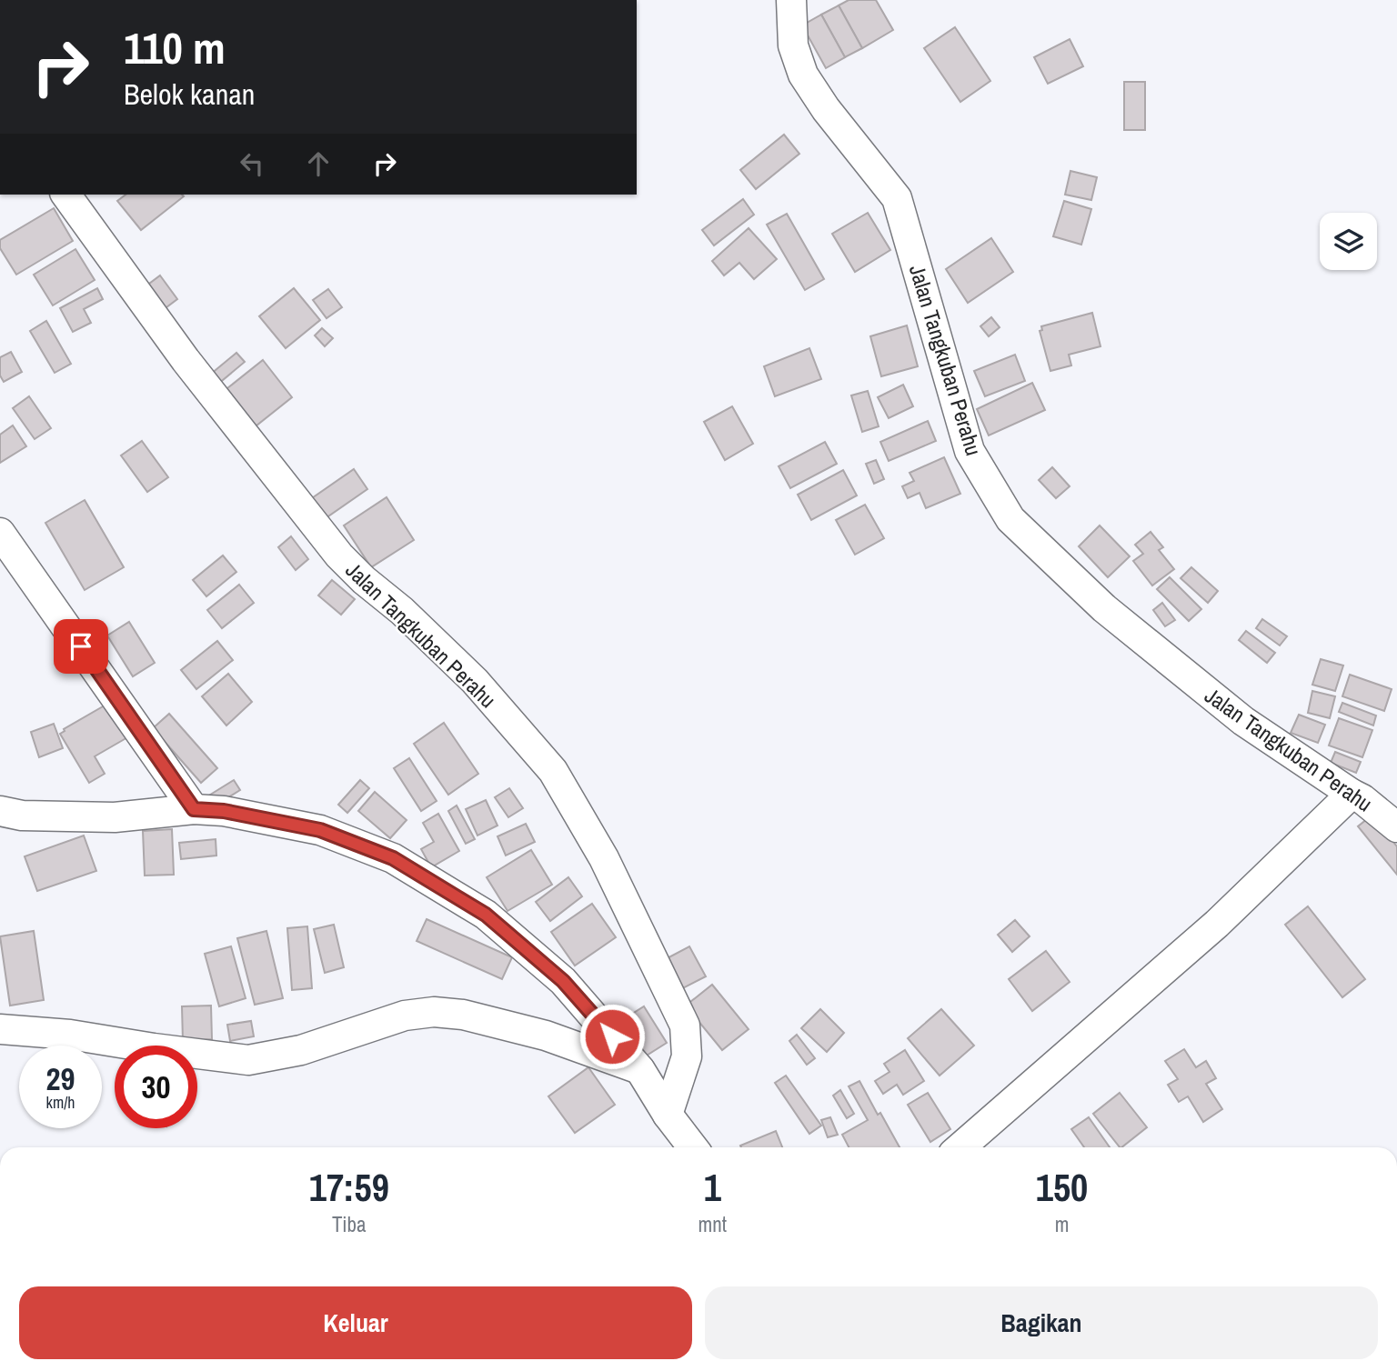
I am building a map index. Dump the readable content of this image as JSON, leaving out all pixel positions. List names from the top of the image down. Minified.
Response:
{"streets":{"street":["Jalan Tangkuban Perahu"]},"page":{"turn":["110 m","Belok kanan"],"speed":"29 km/h","limit":"30","eta":["17:59","Tiba","1","mnt","150","m"],"buttons":["Keluar","Bagikan"]}}
